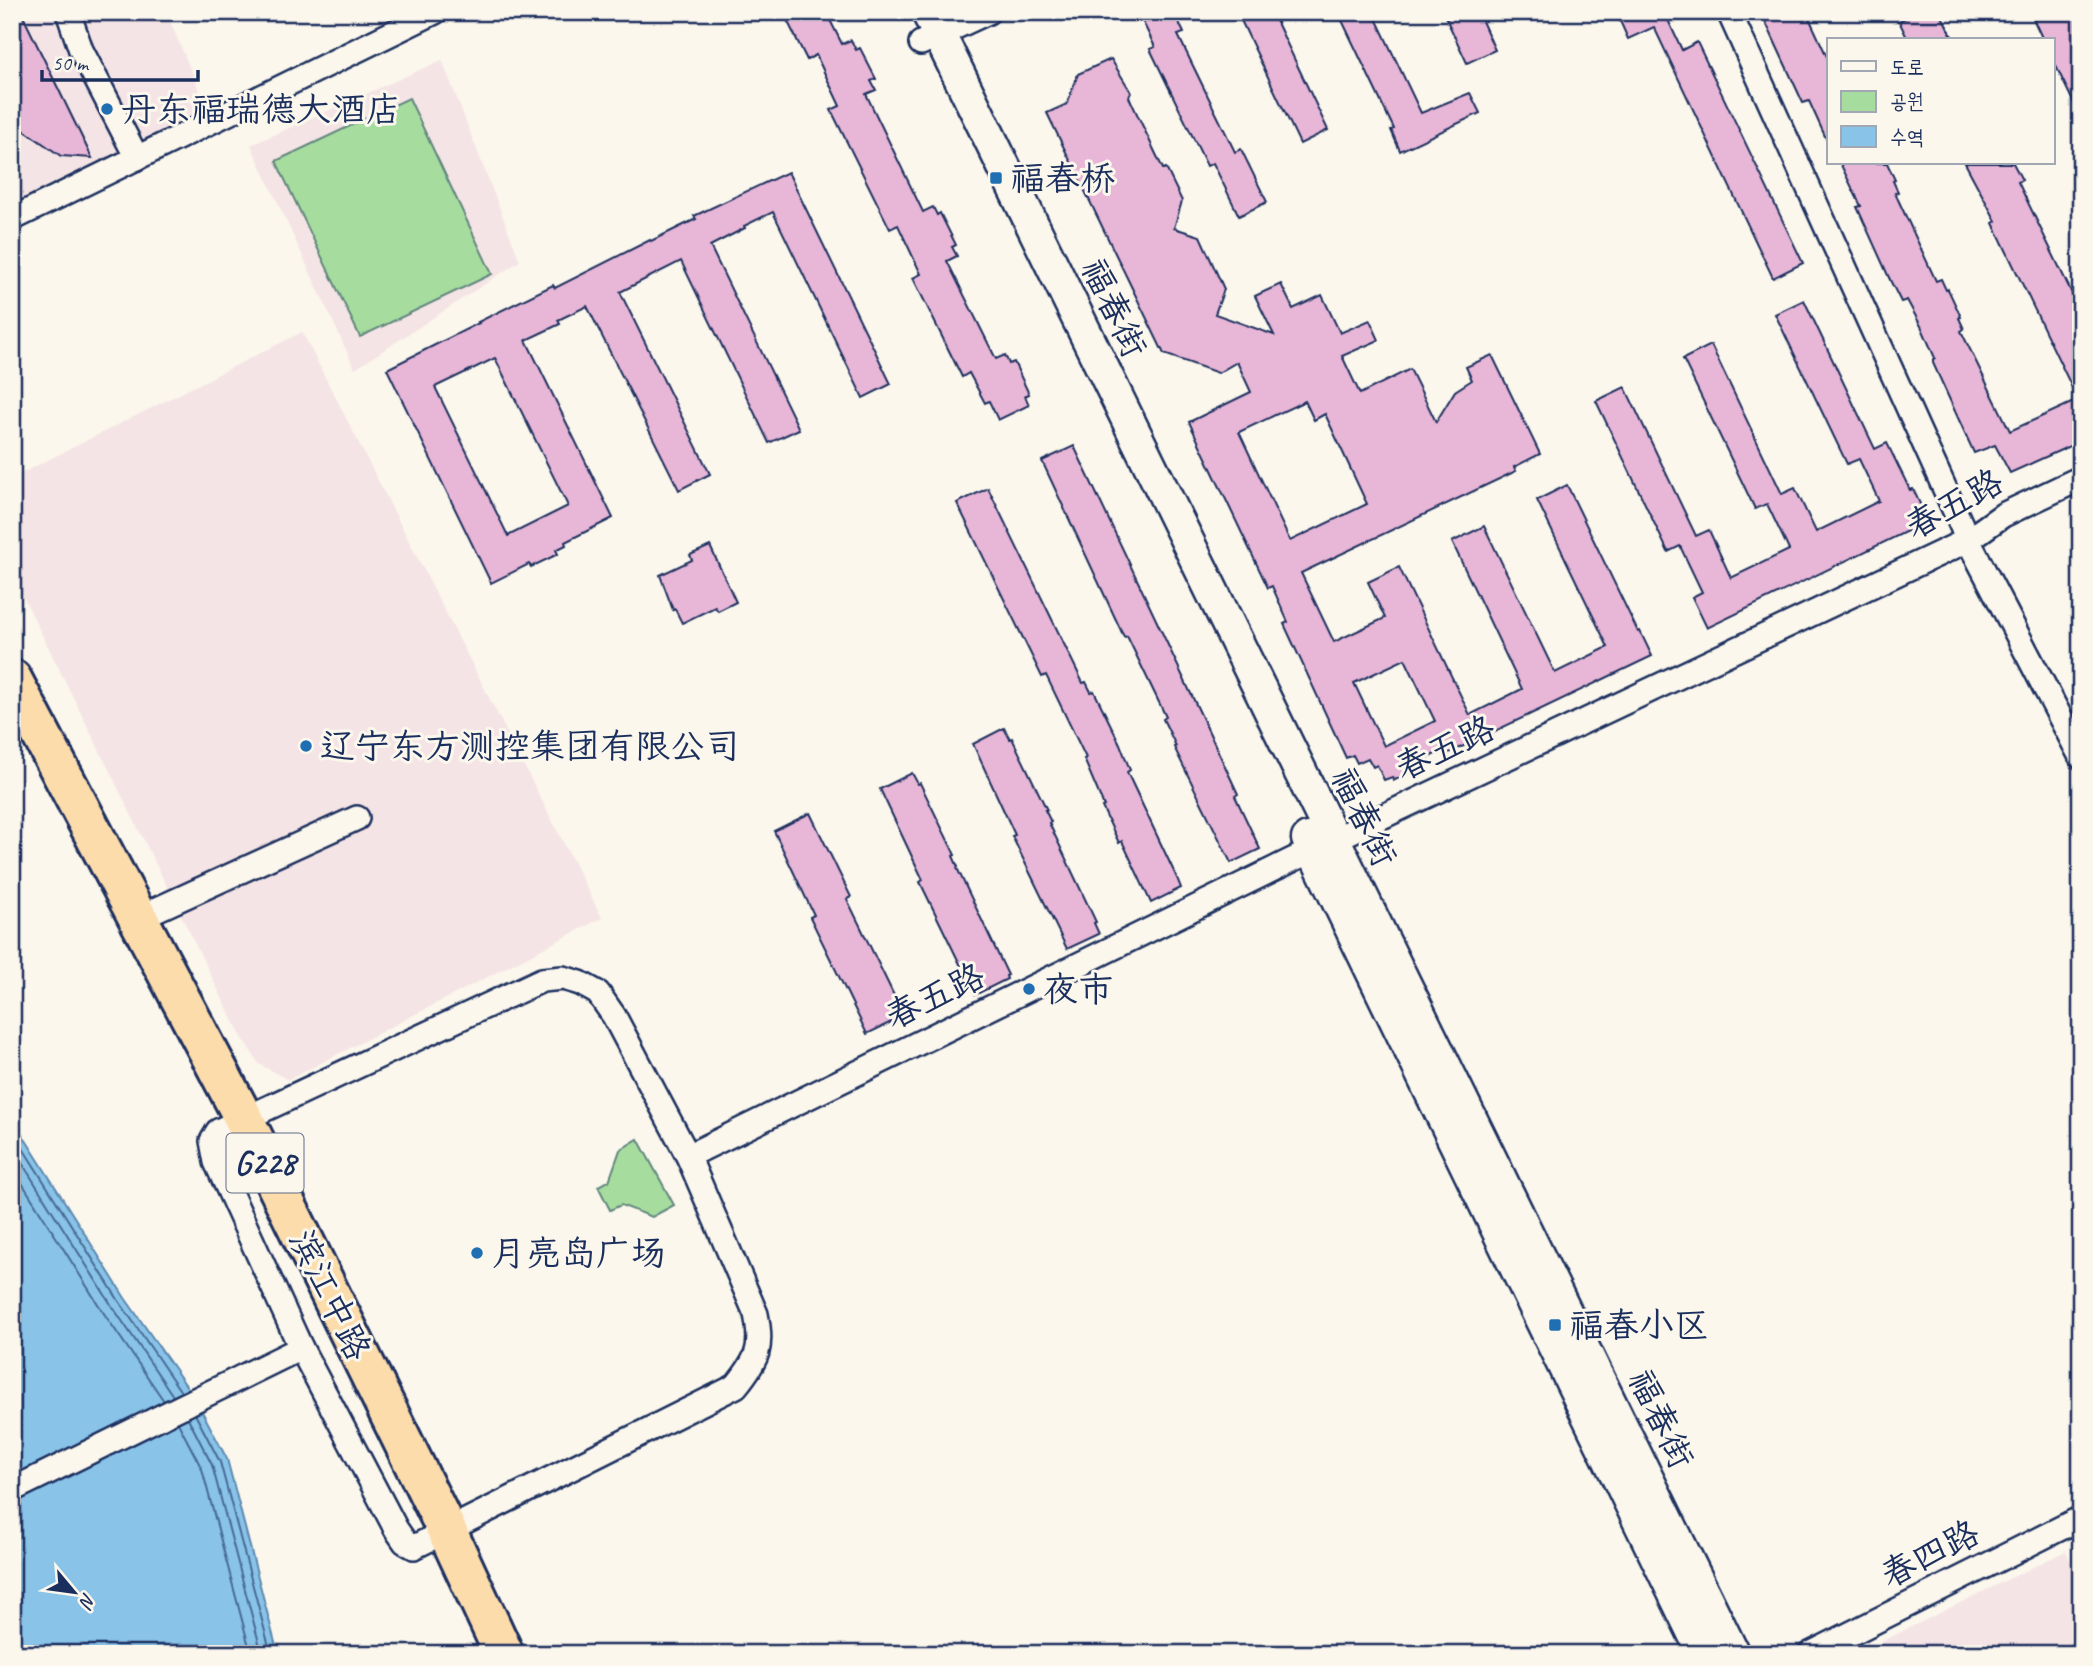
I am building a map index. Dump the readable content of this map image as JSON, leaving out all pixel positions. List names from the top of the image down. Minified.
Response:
{"streets":{"highway":["G228","滨江中路"],"main road":["福春街"],"street":["春五路","春四路"]},"crossings":[["福春街","春五路"]],"places":{"other":["丹东福瑞德大酒店","辽宁东方测控集团有限公司","夜市","月亮岛广场"],"transit":["福春桥","福春小区"]},"legend":["도로","공원","수역"],"scale_bar":"50 m","north":"bottom right"}
